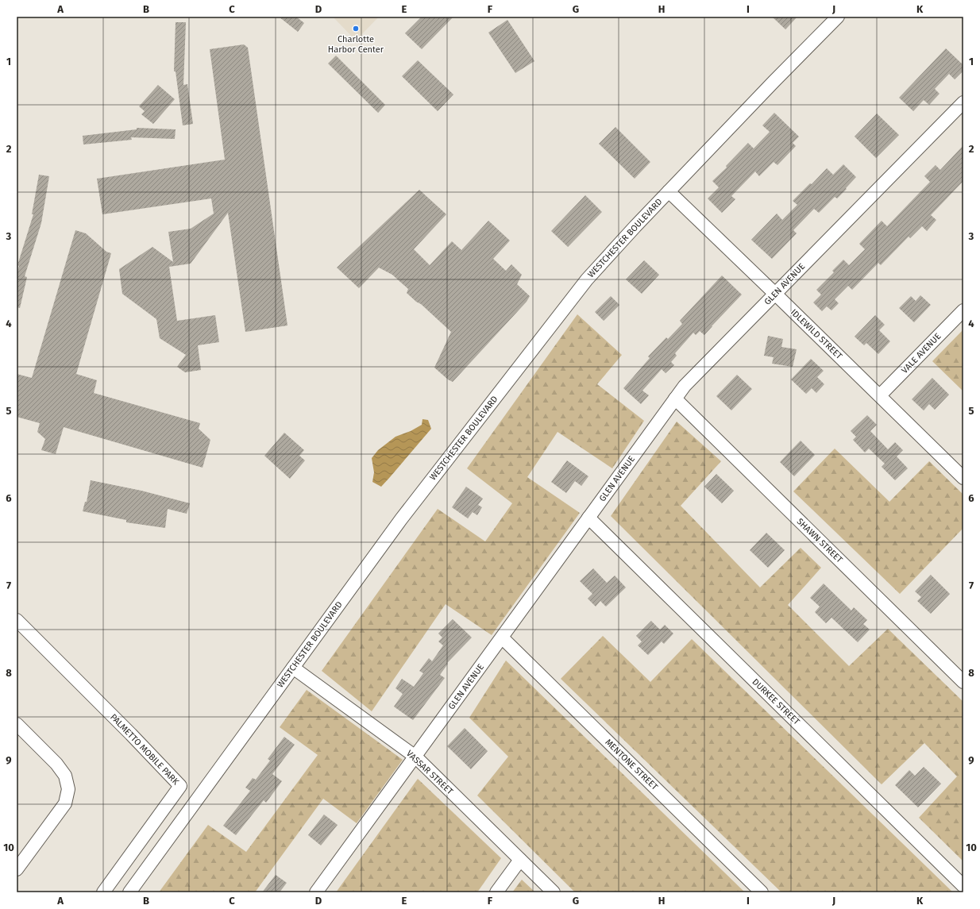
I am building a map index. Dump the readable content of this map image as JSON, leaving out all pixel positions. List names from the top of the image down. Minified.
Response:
{"streets":{"street":["WESTCHESTER BOULEVARD","GLEN AVENUE","IDLEWILD STREET","VALE AVENUE","SHAWN STREET","DURKEE STREET","PALMETTO MOBILE PARK","MENTONE STREET","VASSAR STREET"]},"crossings":[["WESTCHESTER BOULEVARD","IDLEWILD STREET"],["WESTCHESTER BOULEVARD","VASSAR STREET"],["GLEN AVENUE","IDLEWILD STREET"],["GLEN AVENUE","SHAWN STREET"],["GLEN AVENUE","DURKEE STREET"],["GLEN AVENUE","MENTONE STREET"],["GLEN AVENUE","VASSAR STREET"],["IDLEWILD STREET","VALE AVENUE"]],"places":["Charlotte Harbor Center"],"grid":{"columns":["A","B","C","D","E","F","G","H","I","J","K"],"rows":["1","2","3","4","5","6","7","8","9","10"]}}
